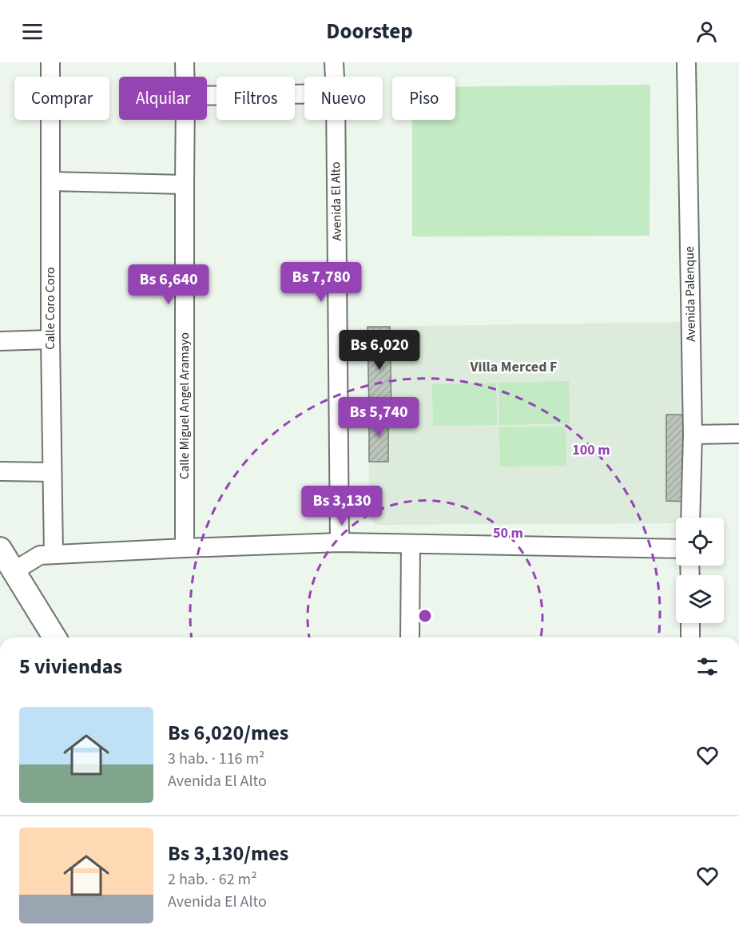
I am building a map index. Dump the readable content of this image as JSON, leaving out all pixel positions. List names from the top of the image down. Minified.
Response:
{"streets":{"street":["Avenida El Alto","Avenida Palenque","Calle Coro Coro","Calle Miguel Angel Aramayo"]},"districts":["Villa Merced F"],"page":{"header":"Doorstep","chip":["Comprar","Alquilar","Filtros","Nuevo","Piso"],"price":["Bs 7,780","Bs 6,640","Bs 6,020","Bs 5,740","Bs 3,130"],"heading":"5 viviendas","list":[{"name":"Bs 6,020/mes","note":"3 hab. · 116 m² · Avenida El Alto"},{"name":"Bs 3,130/mes","note":"2 hab. · 62 m² · Avenida El Alto"}]},"rings":["100 m","50 m"]}
